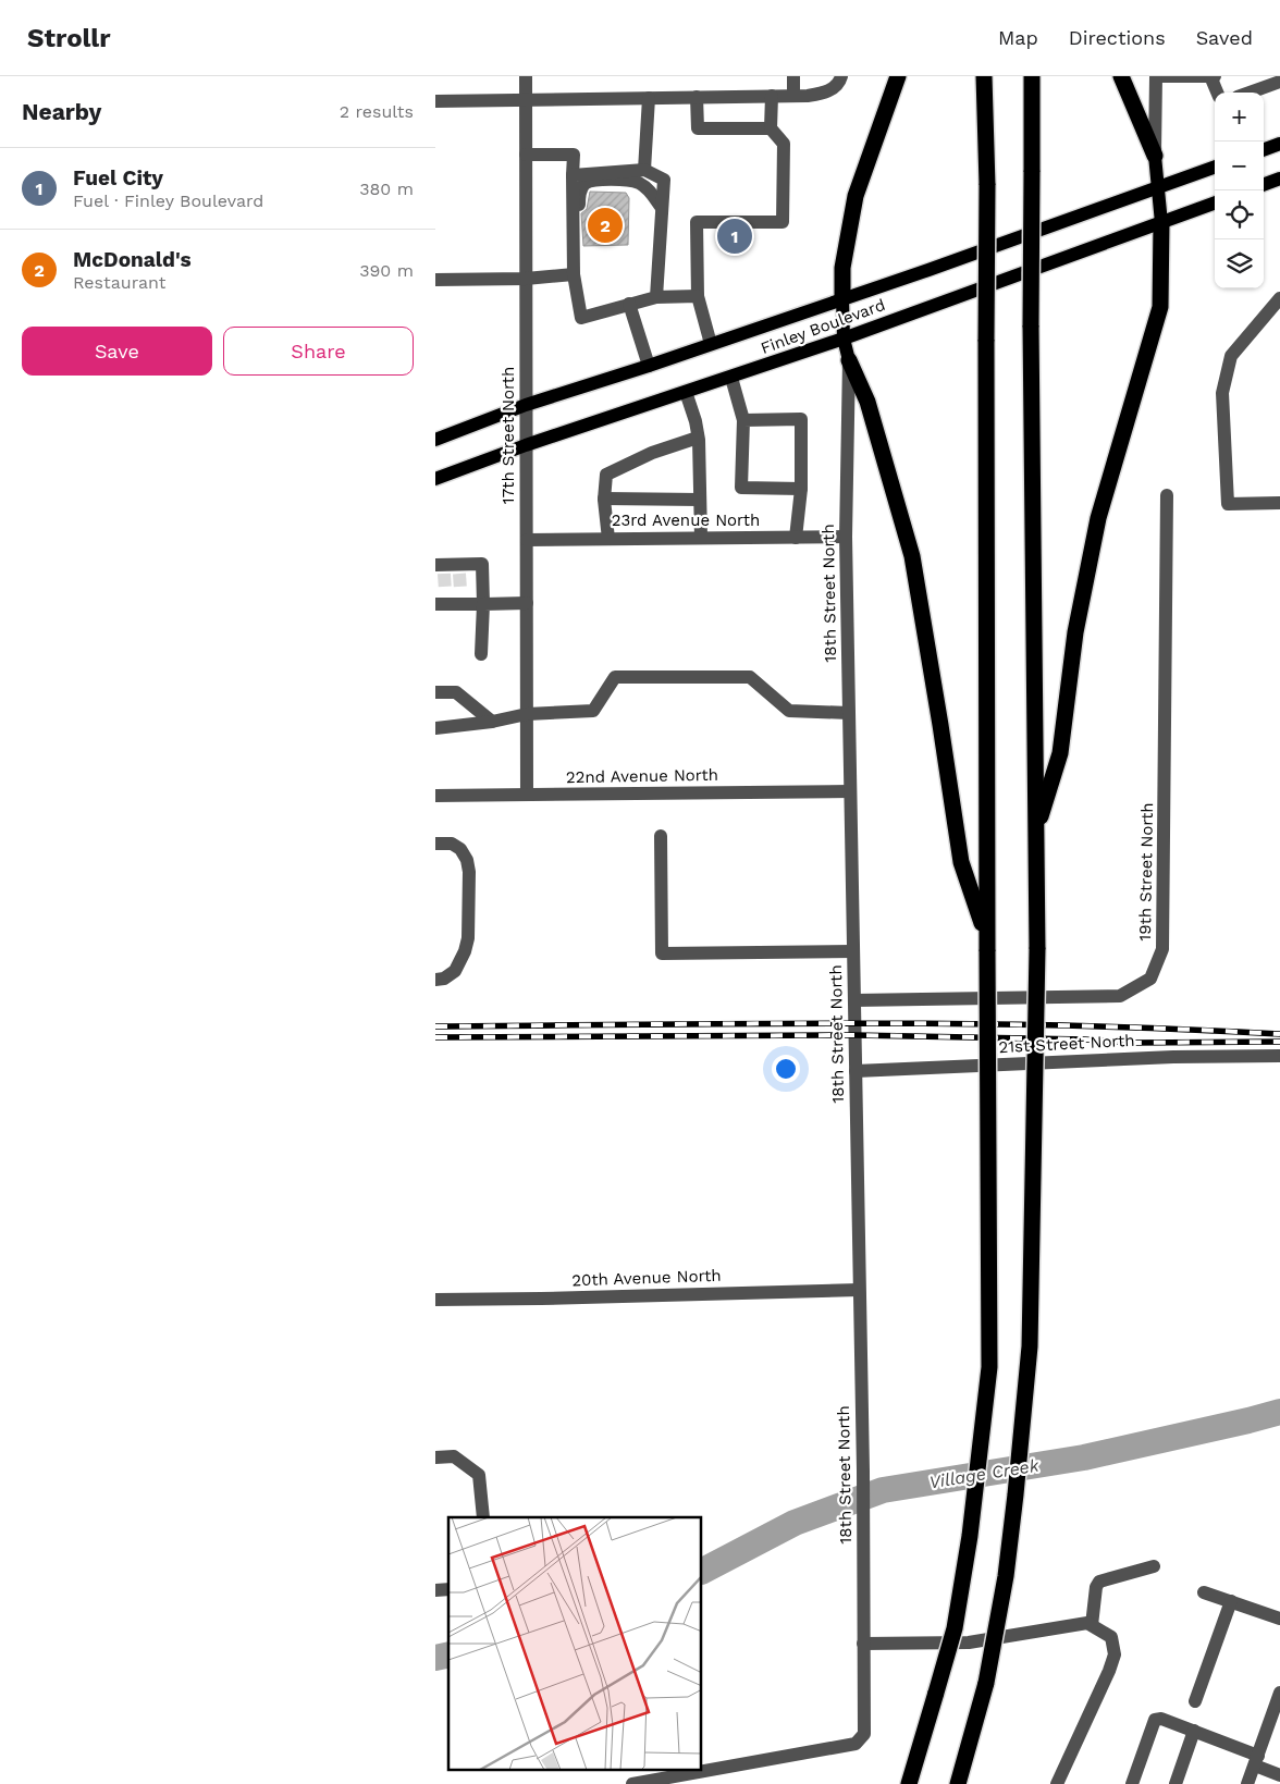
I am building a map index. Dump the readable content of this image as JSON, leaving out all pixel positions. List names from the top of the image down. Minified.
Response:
{"streets":{"main road":["Finley Boulevard","18th Street North"],"street":["17th Street North","23rd Avenue North","22nd Avenue North","19th Street North","21st Street North","20th Avenue North"]},"crossings":[["Finley Boulevard","17th Street North"],["Finley Boulevard","18th Street North"],["17th Street North","23rd Avenue North"],["17th Street North","22nd Avenue North"],["23rd Avenue North","18th Street North"],["18th Street North","22nd Avenue North"],["18th Street North","19th Street North"],["18th Street North","21st Street North"],["18th Street North","20th Avenue North"]],"water":["Village Creek"],"page":{"header":"Strollr","nav":["Map","Directions","Saved"],"heading":["Nearby","2 results"],"map_buttons":["+","−"],"list":[{"mark":"1","name":"Fuel City","note":"Fuel · Finley Boulevard","value":"380 m"},{"mark":"2","name":"McDonald's","note":"Restaurant","value":"390 m"}],"pins":["2","1"],"buttons":["Save","Share"]}}
